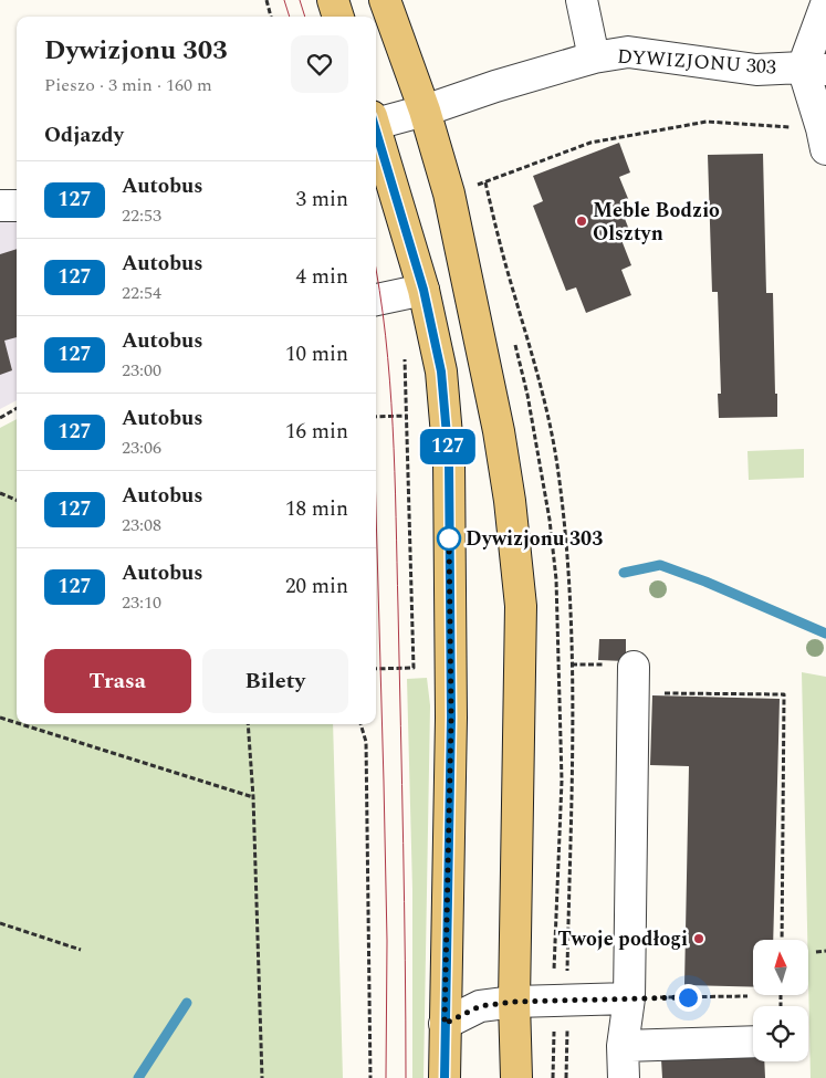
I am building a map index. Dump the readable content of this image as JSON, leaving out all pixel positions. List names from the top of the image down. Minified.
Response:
{"streets":{"street":["DYWIZJONU 303"]},"places":["Meble Bodzio Olsztyn","Dywizjonu 303","Twoje podłogi"],"lines":["bus line 127"],"north":"top","page":{"on_map":"127","heading":[["Dywizjonu 303","Pieszo · 3 min · 160 m"],"Odjazdy"],"list":[{"mark":"127","name":"Autobus","note":"22:53","value":"3 min"},{"mark":"127","name":"Autobus","note":"22:54","value":"4 min"},{"mark":"127","name":"Autobus","note":"23:00","value":"10 min"},{"mark":"127","name":"Autobus","note":"23:06","value":"16 min"},{"mark":"127","name":"Autobus","note":"23:08","value":"18 min"},{"mark":"127","name":"Autobus","note":"23:10","value":"20 min"}],"buttons":["Trasa","Bilety"]}}
